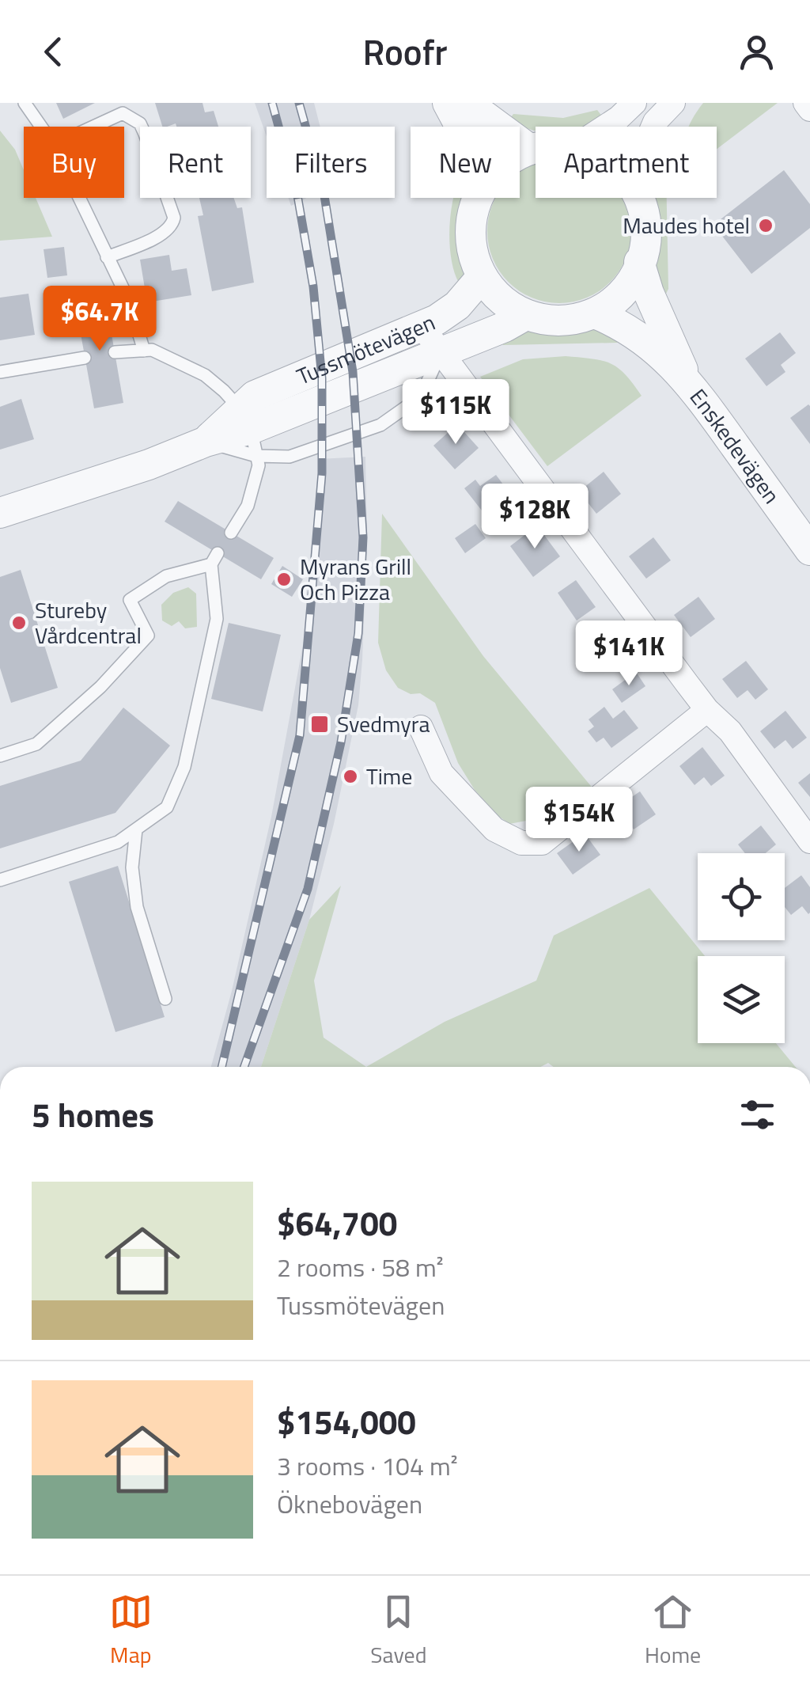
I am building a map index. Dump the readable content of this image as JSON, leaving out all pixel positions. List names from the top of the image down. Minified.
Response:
{"streets":{"street":["Tussmötevägen","Enskedevägen"]},"places":{"other":["Maudes hotel","Myrans Grill Och Pizza","Stureby Vårdcentral","Time"],"transit":["Svedmyra"]},"page":{"header":"Roofr","chip":["Buy","Rent","Filters","New","Apartment"],"price":["$64.7K","$115K","$128K","$141K","$154K"],"heading":"5 homes","list":[{"name":"$64,700","note":"2 rooms · 58 m² · Tussmötevägen"},{"name":"$154,000","note":"3 rooms · 104 m² · Öknebovägen"}],"tabs":["Map","Saved","Home"]}}
